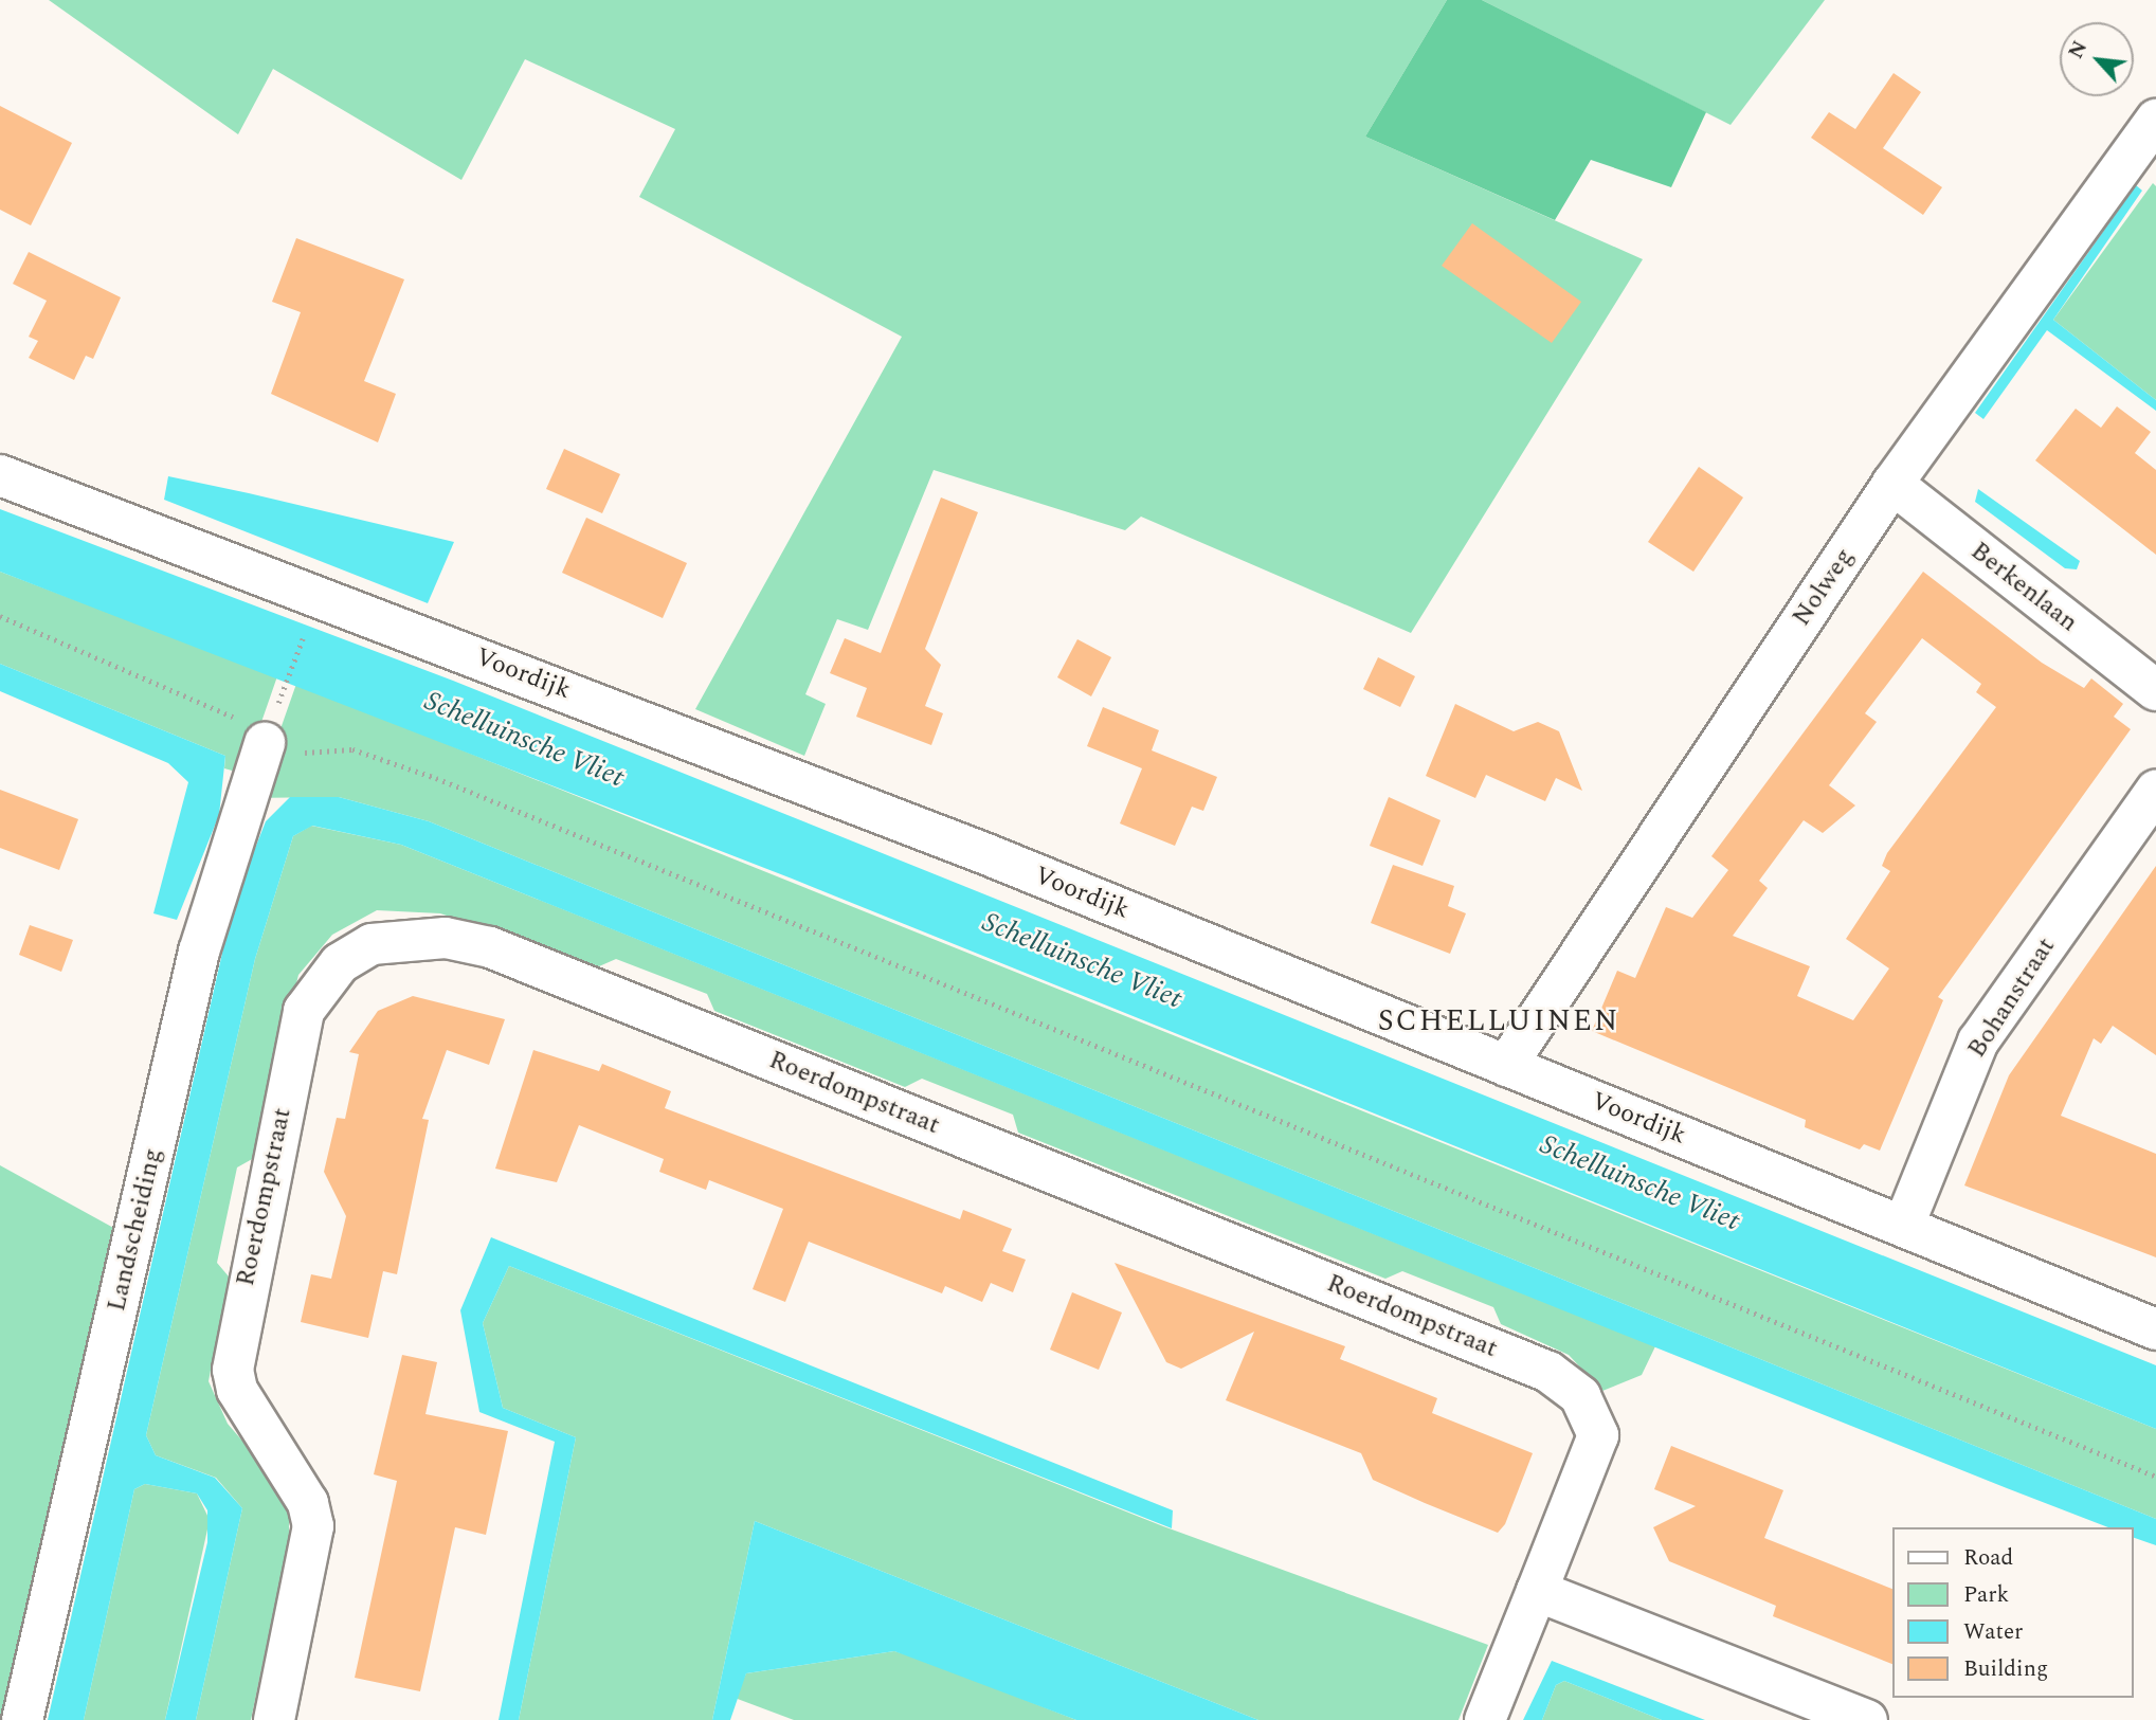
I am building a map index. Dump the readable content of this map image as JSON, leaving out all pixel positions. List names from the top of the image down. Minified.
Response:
{"streets":{"street":["Nolweg","Berkenlaan","Voordijk","Bohanstraat","Roerdompstraat","Landscheiding"]},"crossings":[["Nolweg","Berkenlaan"],["Nolweg","Voordijk"],["Voordijk","Bohanstraat"]],"districts":["SCHELLUINEN"],"water":["Schelluinsche Vliet"],"legend":["Road","Park","Water","Building"],"north":"top left"}
